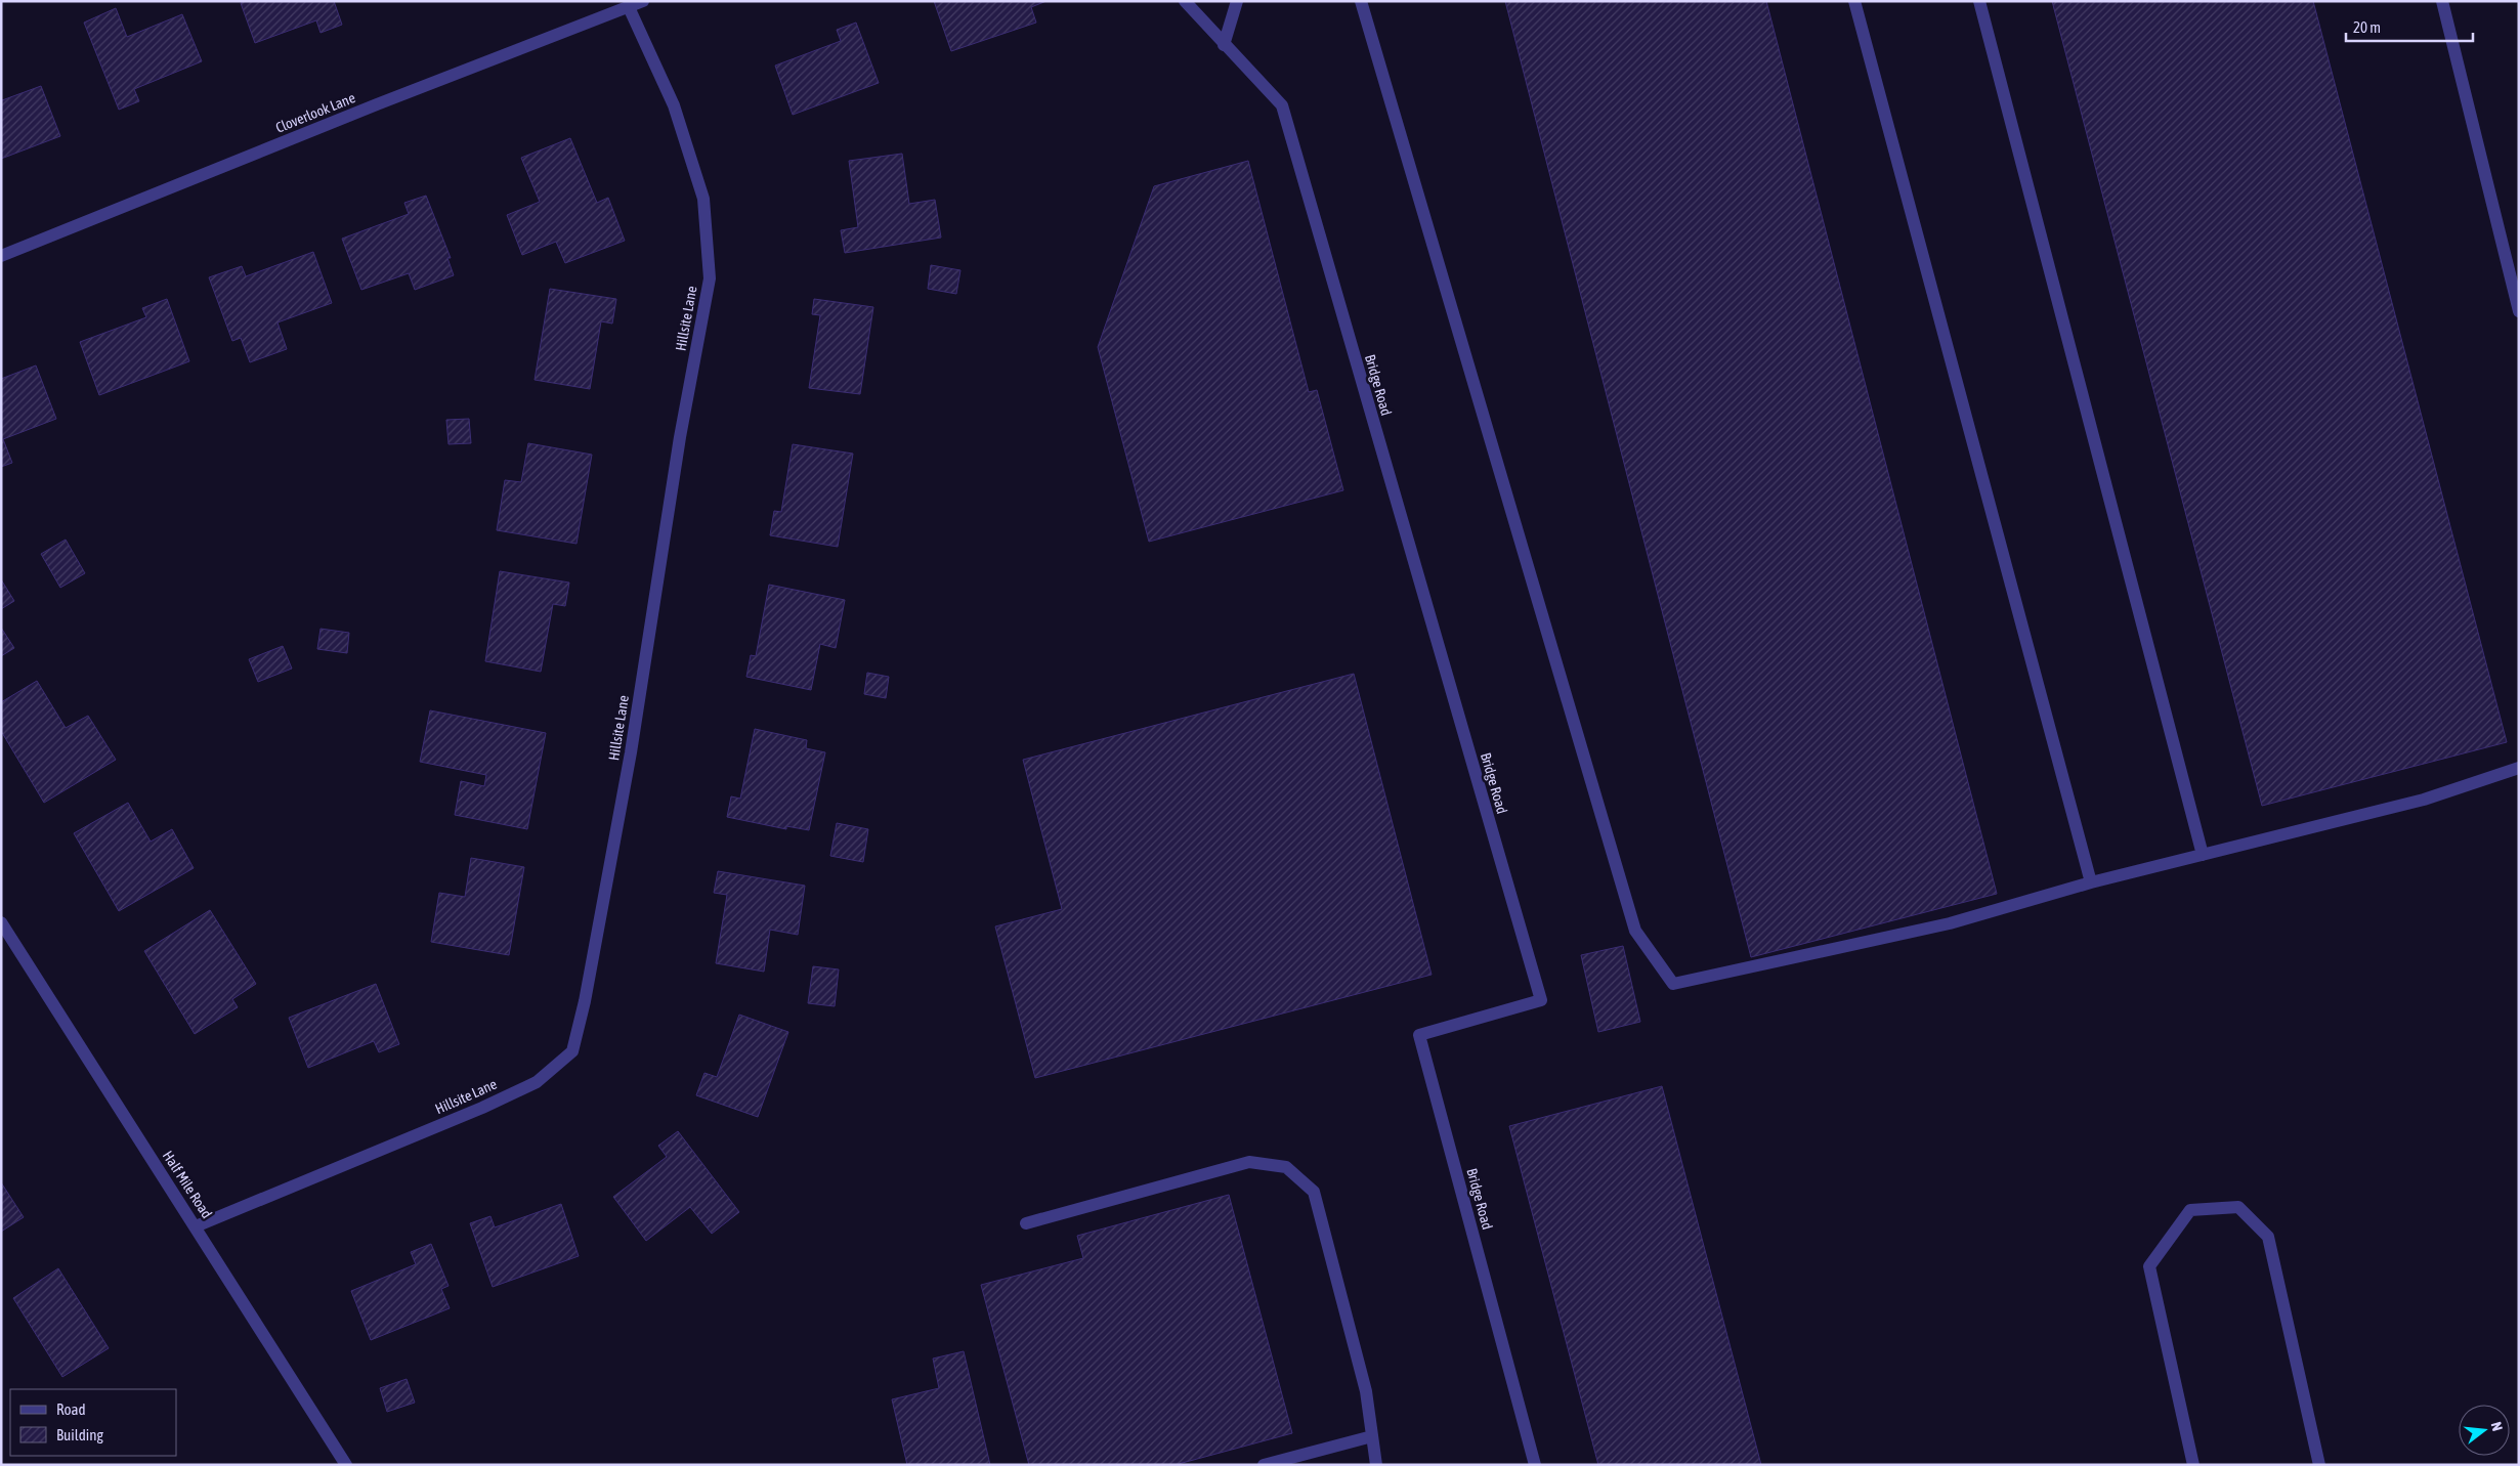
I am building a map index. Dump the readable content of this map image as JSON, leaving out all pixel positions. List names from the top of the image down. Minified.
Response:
{"streets":{"street":["Cloverlook Lane","Hillsite Lane","Bridge Road","Half Mile Road"]},"crossings":[["Cloverlook Lane","Hillsite Lane"],["Hillsite Lane","Half Mile Road"]],"legend":["Road","Building"],"scale_bar":"20 m","north":"right"}
